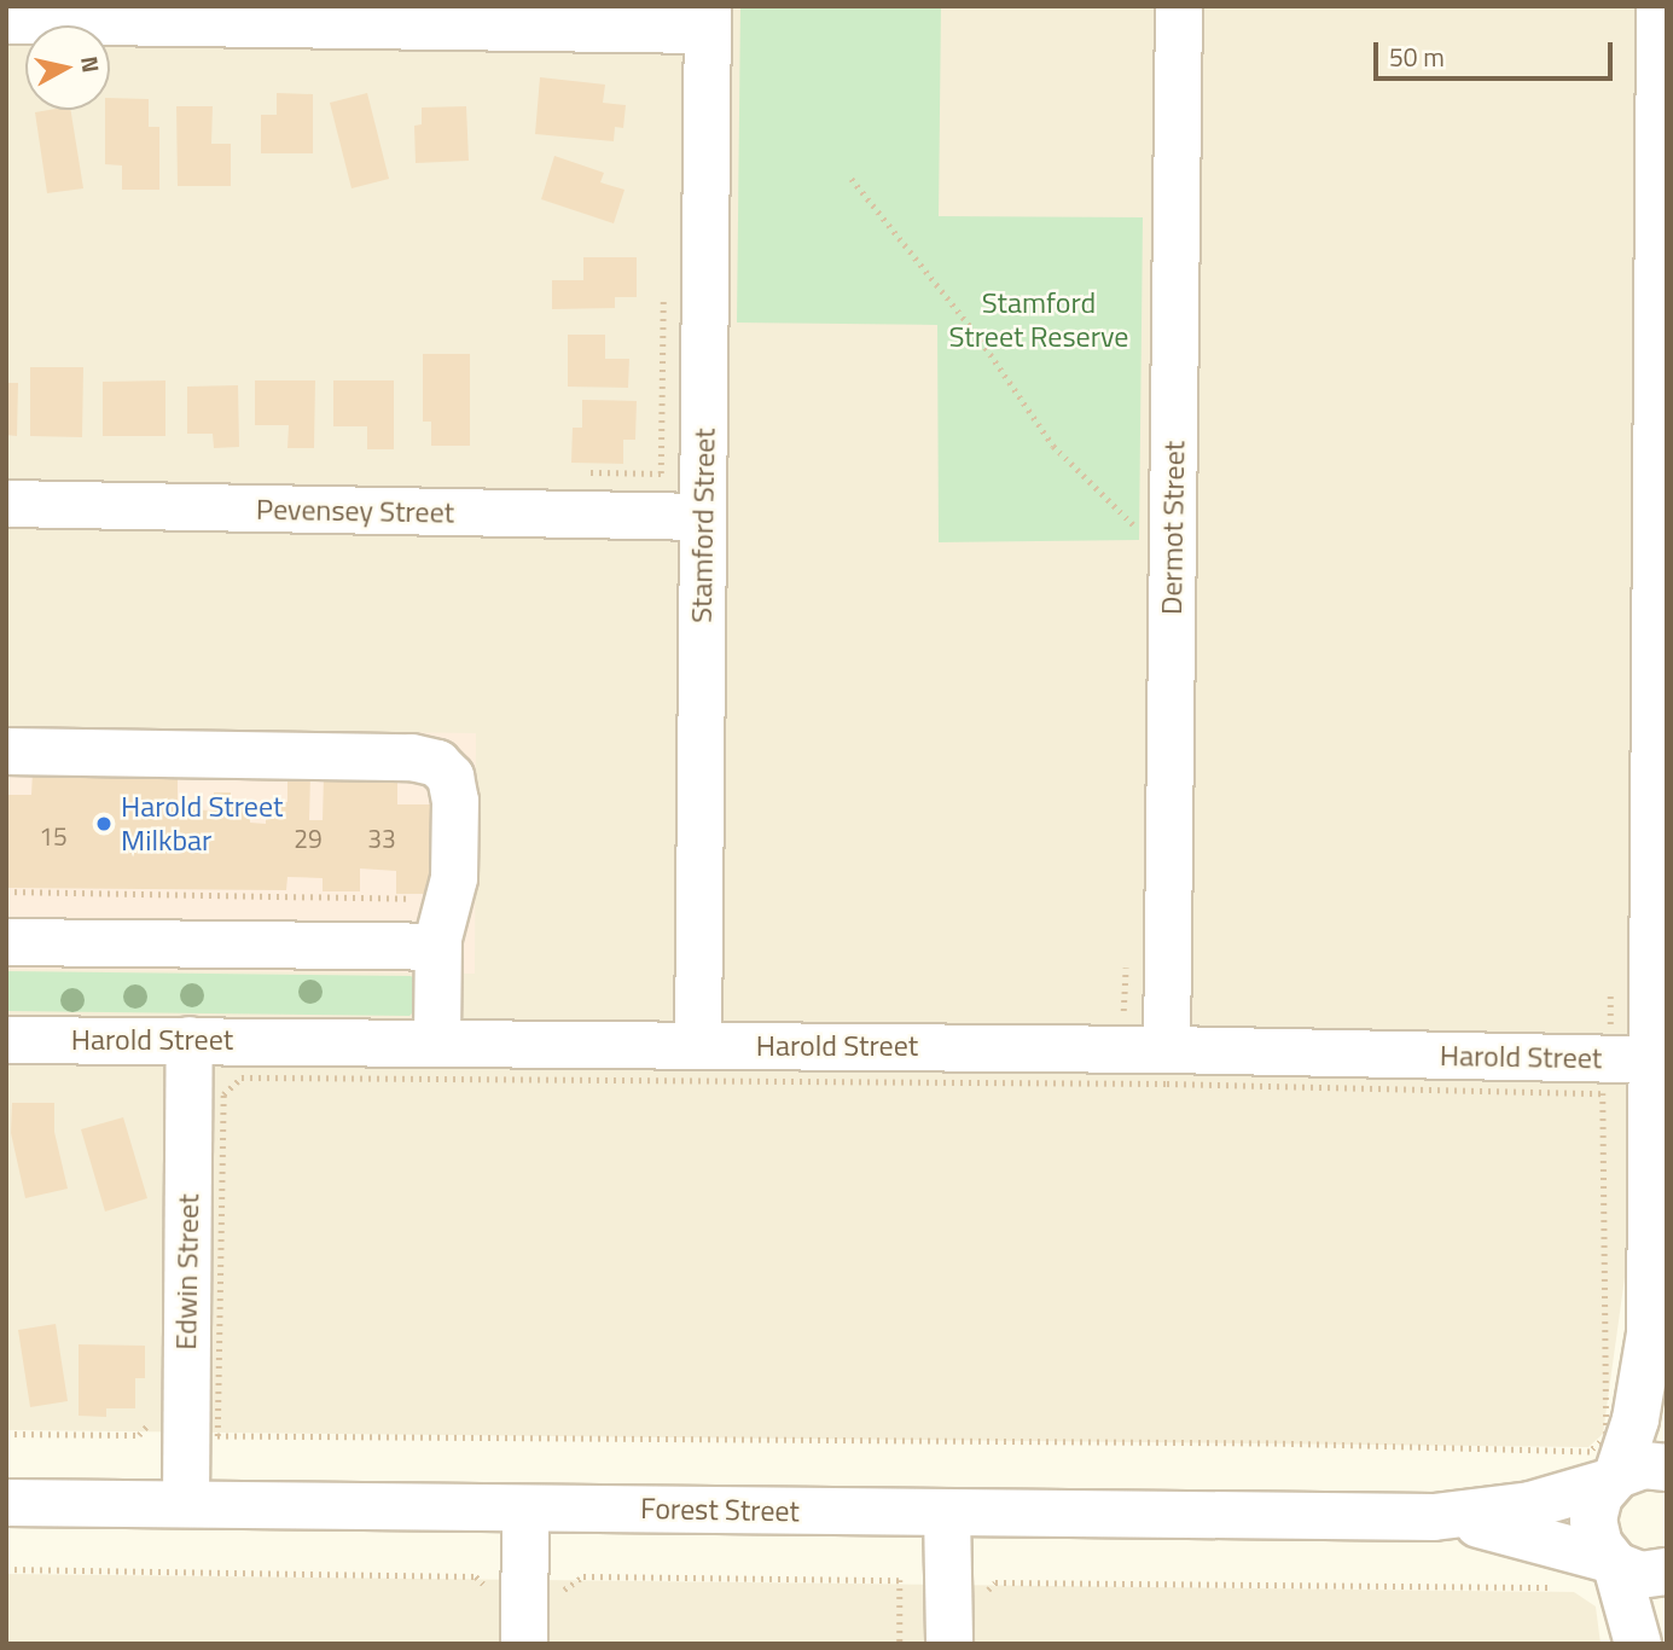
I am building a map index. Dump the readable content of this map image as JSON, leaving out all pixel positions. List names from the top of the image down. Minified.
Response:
{"streets":{"street":["Pevensey Street","Stamford Street","Dermot Street","Harold Street","Edwin Street","Forest Street"]},"crossings":[["Pevensey Street","Stamford Street"],["Stamford Street","Harold Street"],["Dermot Street","Harold Street"],["Harold Street","Edwin Street"],["Edwin Street","Forest Street"]],"parks":["Stamford Street Reserve"],"places":["Harold Street Milkbar"],"house_numbers":["15","29","33"],"scale_bar":"50 m","north":"right"}
